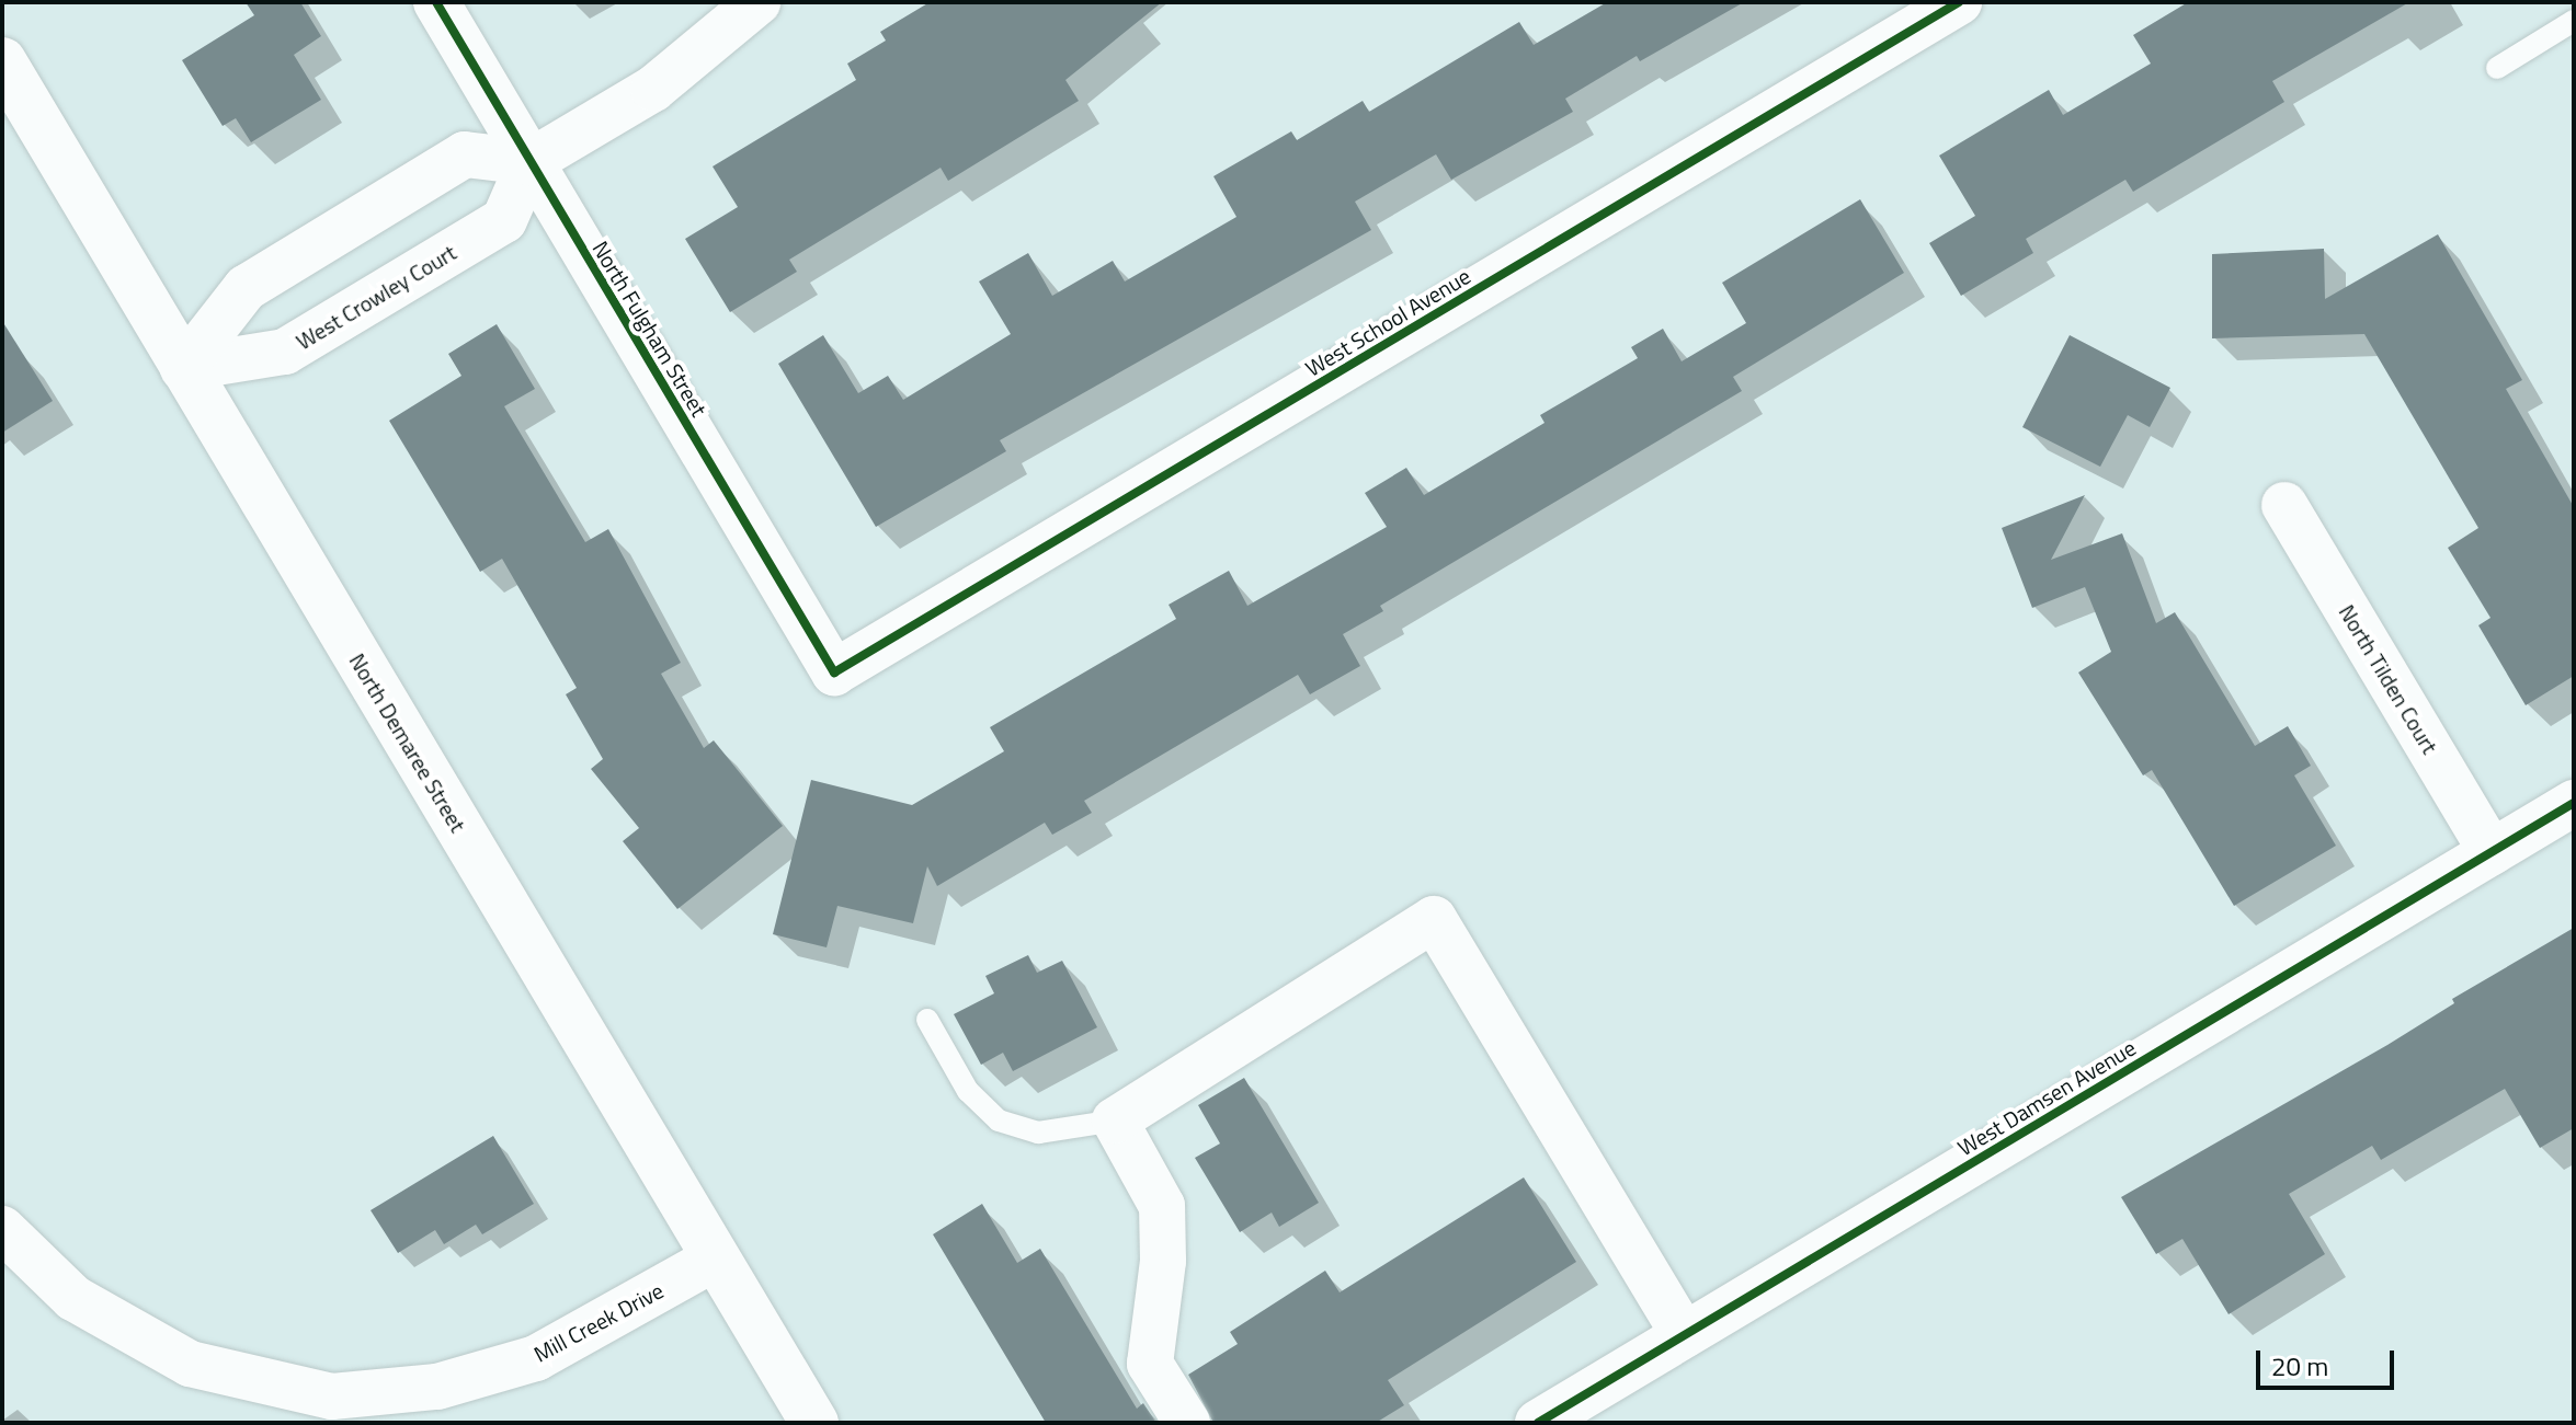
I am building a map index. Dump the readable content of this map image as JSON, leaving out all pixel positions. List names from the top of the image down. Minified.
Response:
{"streets":{"main road":["North Demaree Street"],"street":["West Crowley Court","West School Avenue","North Fulgham Street","North Tilden Court","West Damsen Avenue","Mill Creek Drive"]},"crossings":[["West Crowley Court","North Fulgham Street"],["West Crowley Court","North Demaree Street"],["West School Avenue","North Fulgham Street"],["North Tilden Court","West Damsen Avenue"],["North Demaree Street","Mill Creek Drive"]],"scale_bar":"20 m"}
